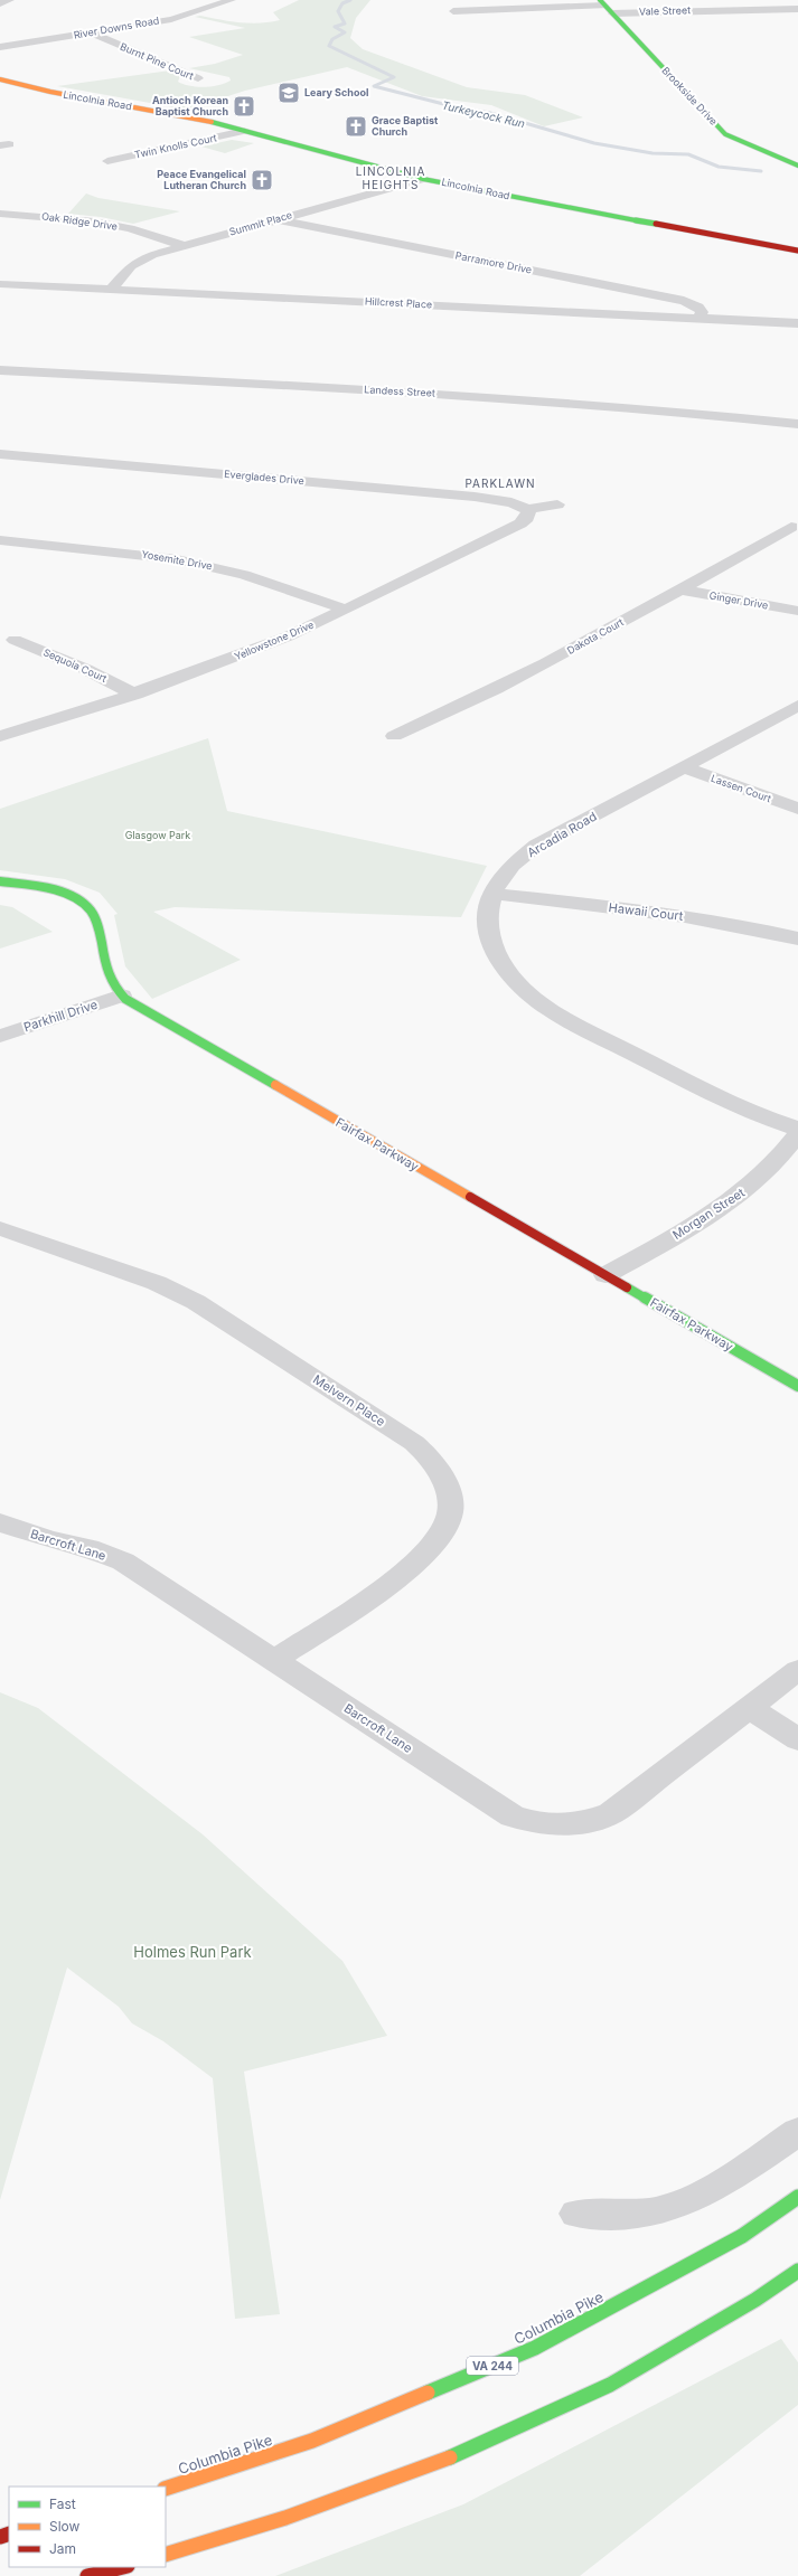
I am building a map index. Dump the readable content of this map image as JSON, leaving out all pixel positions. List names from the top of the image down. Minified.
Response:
{"streets":{"main road":["Brookside Drive","Lincolnia Road","Fairfax Parkway","Columbia Pike","VA 244"],"street":["Vale Street","River Downs Road","Burnt Pine Court","Twin Knolls Court","Oak Ridge Drive","Summit Place","Parramore Drive","Hillcrest Place","Landess Street","Everglades Drive","Yosemite Drive","Ginger Drive","Dakota Court","Yellowstone Drive","Sequoia Court","Lassen Court","Arcadia Road","Hawaii Court","Parkhill Drive","Morgan Street","Melvern Place","Barcroft Lane"]},"crossings":[["Vale Street","Brookside Drive"],["River Downs Road","Burnt Pine Court"],["Lincolnia Road","Twin Knolls Court"],["Lincolnia Road","Summit Place"],["Oak Ridge Drive","Summit Place"],["Summit Place","Parramore Drive"],["Summit Place","Hillcrest Place"],["Parramore Drive","Hillcrest Place"],["Everglades Drive","Yellowstone Drive"],["Yosemite Drive","Yellowstone Drive"],["Ginger Drive","Dakota Court"],["Yellowstone Drive","Sequoia Court"],["Lassen Court","Arcadia Road"],["Arcadia Road","Hawaii Court"],["Parkhill Drive","Fairfax Parkway"],["Fairfax Parkway","Morgan Street"],["Melvern Place","Barcroft Lane"]],"districts":["LINCOLNIA HEIGHTS","PARKLAWN"],"water":["Turkeycock Run"],"parks":["Glasgow Park","Holmes Run Park"],"places":{"school or university":["Leary School"],"church":["Antioch Korean Baptist Church","Grace Baptist Church","Peace Evangelical Lutheran Church"]},"legend":["Fast","Slow","Jam"]}
